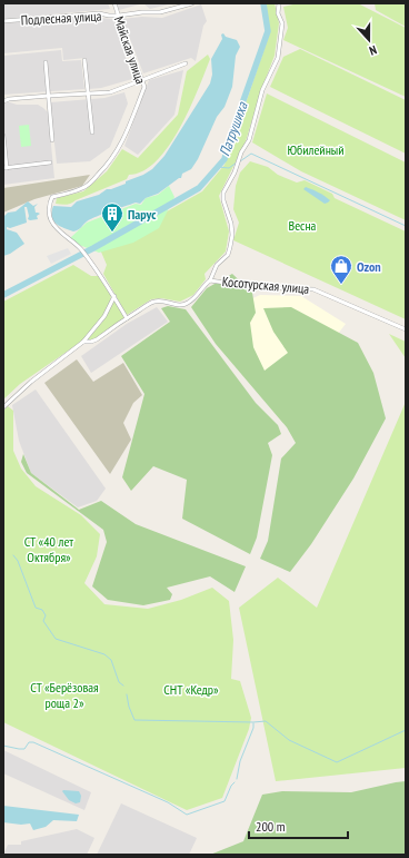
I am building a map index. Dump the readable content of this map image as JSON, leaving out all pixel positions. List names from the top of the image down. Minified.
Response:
{"streets":{"street":["Подлесная улица","Майская улица","Косотурская улица"]},"crossings":[["Подлесная улица","Майская улица"]],"water":["Патрушиха"],"parks":["Юбилейный","Весна","СТ «40 лет Октября»","СТ «Берёзовая роща 2»","СНТ «Кедр»"],"places":{"building":["Парус"],"shop":["Ozon"]},"scale_bar":"200 m","north":"bottom"}
